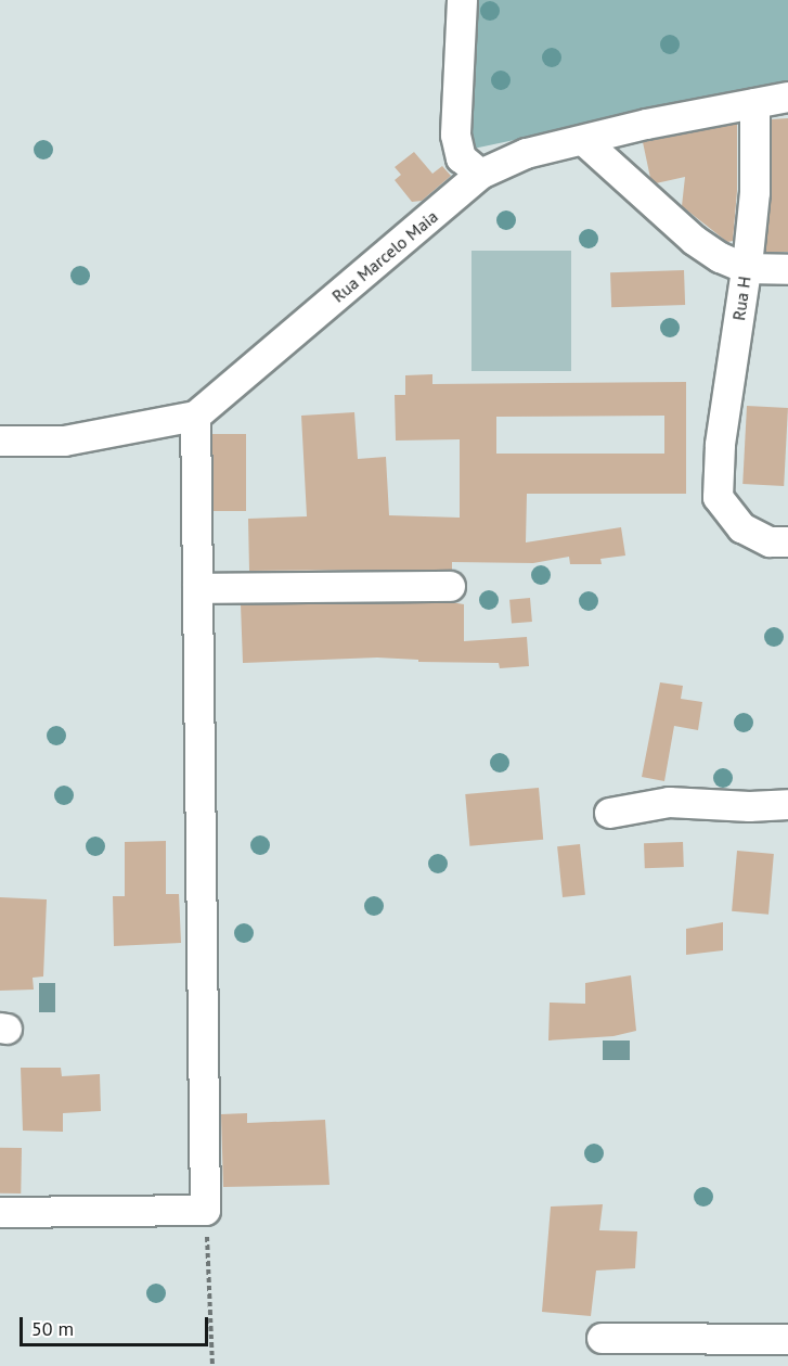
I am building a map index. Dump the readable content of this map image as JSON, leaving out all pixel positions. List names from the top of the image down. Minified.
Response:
{"streets":{"street":["Rua Marcelo Maia","Rua H"]},"crossings":[["Rua Marcelo Maia","Rua H"]],"scale_bar":"50 m"}
